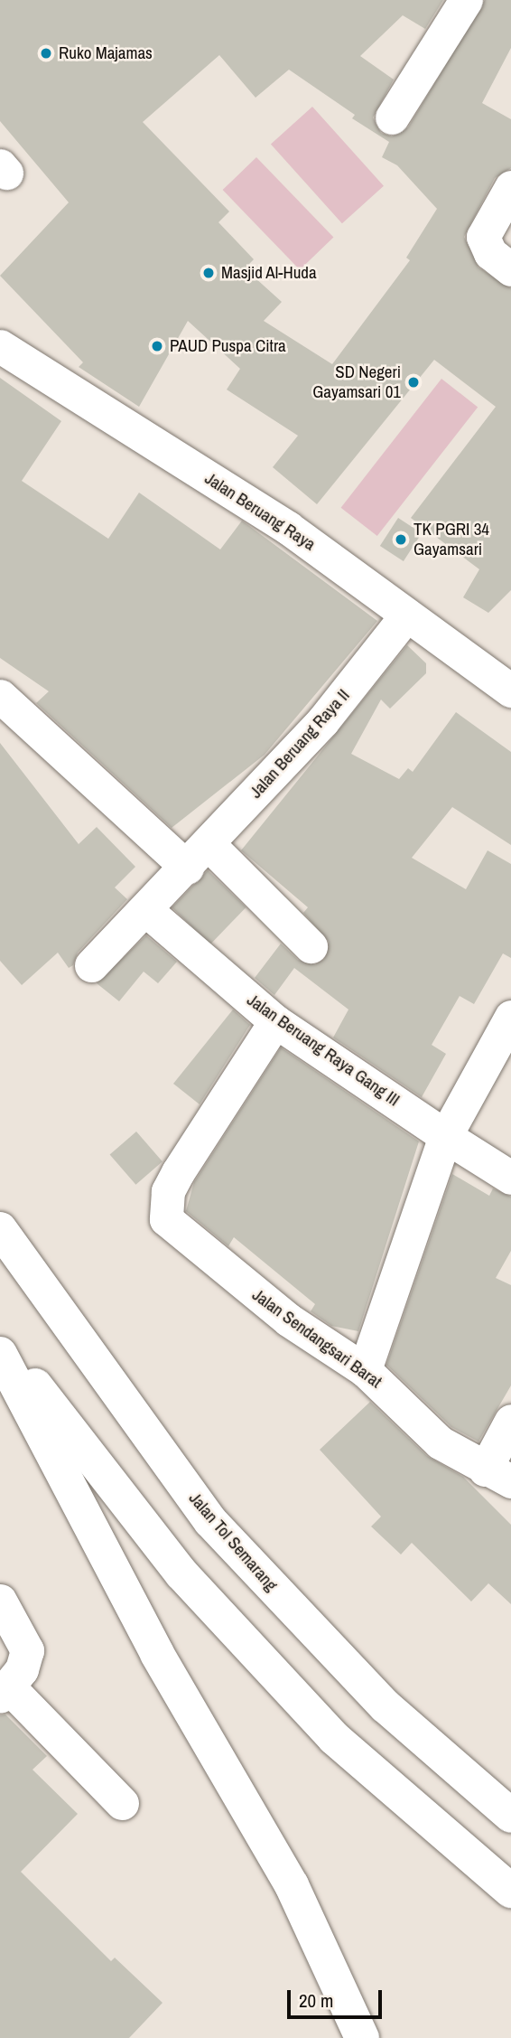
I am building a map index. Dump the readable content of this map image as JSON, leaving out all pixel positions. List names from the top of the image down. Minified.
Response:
{"streets":{"highway":["Jalan Tol Semarang"],"street":["Jalan Beruang Raya","Jalan Beruang Raya II","Jalan Beruang Raya Gang III","Jalan Sendangsari Barat"]},"crossings":[["Jalan Beruang Raya","Jalan Beruang Raya II"],["Jalan Beruang Raya II","Jalan Beruang Raya Gang III"],["Jalan Beruang Raya Gang III","Jalan Sendangsari Barat"]],"places":["Ruko Majamas","Masjid Al-Huda","PAUD Puspa Citra","SD Negeri Gayamsari 01","TK PGRI 34 Gayamsari"],"scale_bar":"20 m"}
